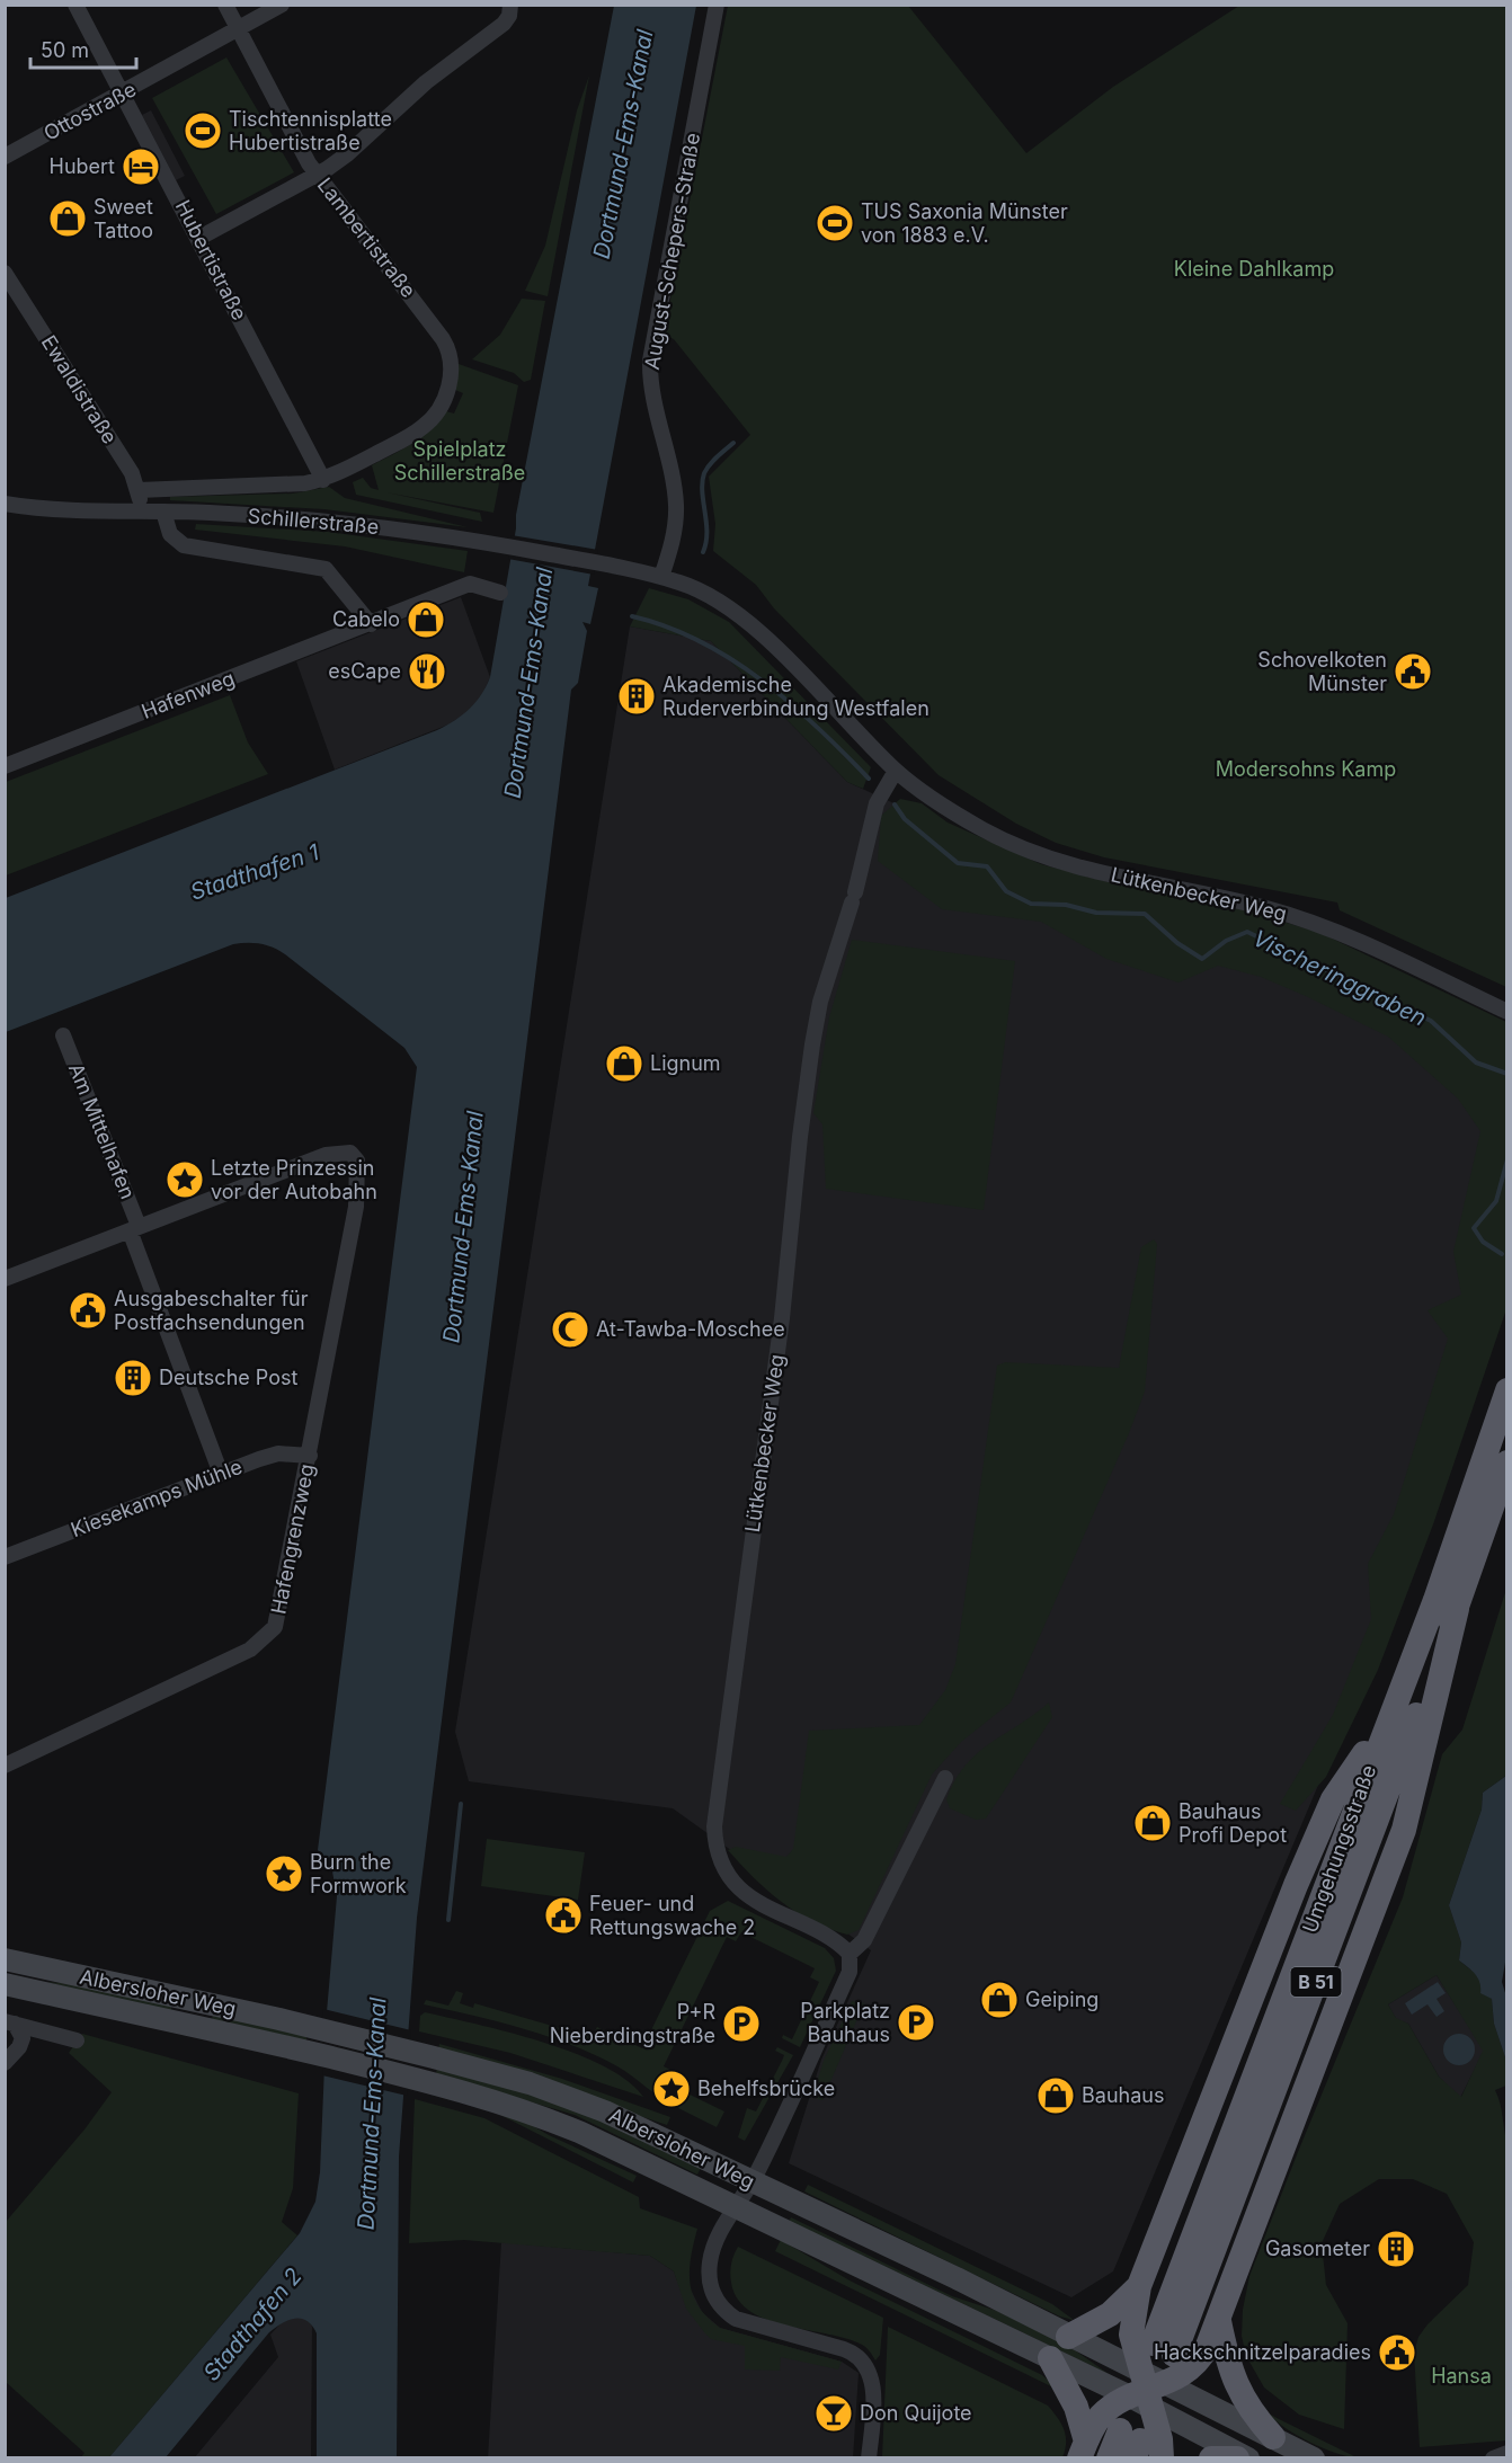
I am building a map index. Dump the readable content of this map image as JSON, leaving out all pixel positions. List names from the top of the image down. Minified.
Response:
{"streets":{"highway":["Umgehungsstraße","B 51"],"main road":["Albersloher Weg"],"street":["Ottostraße","Lambertistraße","August-Schepers-Straße","Hubertistraße","Ewaldistraße","Schillerstraße","Hafenweg","Lütkenbecker Weg","Am Mittelhafen","Kiesekamps Mühle","Hafengrenzweg"]},"crossings":[["Ottostraße","Lambertistraße"],["Ottostraße","Hubertistraße"],["Lambertistraße","Schillerstraße"],["August-Schepers-Straße","Lütkenbecker Weg"],["Hubertistraße","Schillerstraße"],["Ewaldistraße","Schillerstraße"],["Schillerstraße","Lütkenbecker Weg"],["Am Mittelhafen","Hafengrenzweg"],["Kiesekamps Mühle","Hafengrenzweg"],["Umgehungsstraße","B 51"],["B 51","Albersloher Weg"]],"water":["Dortmund-Ems-Kanal","Stadthafen 1","Vischeringgraben","Stadthafen 2"],"parks":["Kleine Dahlkamp","Spielplatz Schillerstraße","Modersohns Kamp","Hansa"],"places":{"sports":["Tischtennisplatte Hubertistraße","TUS Saxonia Münster von 1883 e.V."],"hotel":["Hubert"],"shop":["Sweet Tattoo","Cabelo","Lignum","Bauhaus Profi Depot","Geiping","Bauhaus"],"restaurant":["esCape"],"public building":["Schovelkoten Münster","Ausgabeschalter für Postfachsendungen","Feuer- und Rettungswache 2","Hackschnitzelparadies"],"building":["Akademische Ruderverbindung Westfalen","Deutsche Post","Gasometer"],"place":["Letzte Prinzessin vor der Autobahn","Burn the Formwork","Behelfsbrücke"],"mosque":["At-Tawba-Moschee"],"parking":["Parkplatz Bauhaus","P+R Nieberdingstraße"],"bar":["Don Quijote"]},"scale_bar":"50 m"}
